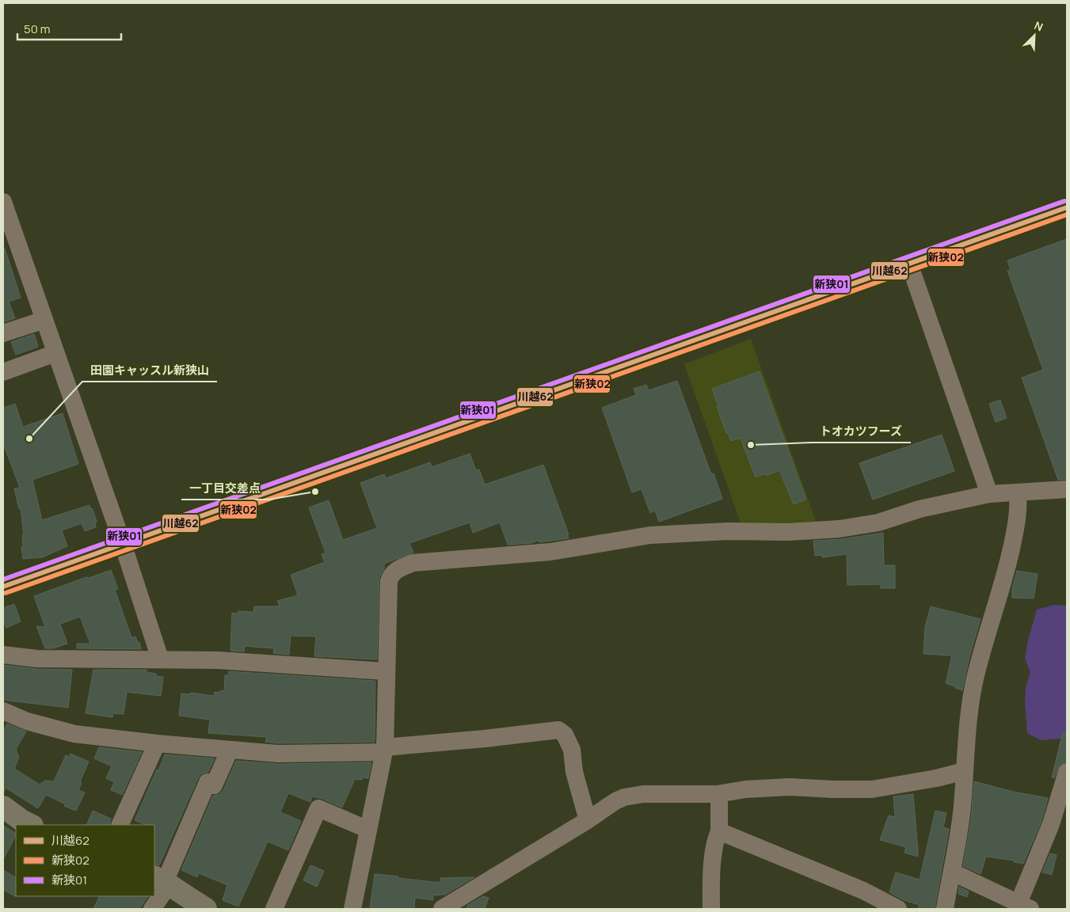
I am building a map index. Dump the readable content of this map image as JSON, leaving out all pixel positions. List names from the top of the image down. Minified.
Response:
{"places":["田園キャッスル新狭山","トオカツフーズ","一丁目交差点"],"lines":["transit line 新狭01","transit line 川越62","transit line 新狭02"],"legend":["川越62","新狭02","新狭01"],"scale_bar":"50 m","north":"top right"}
